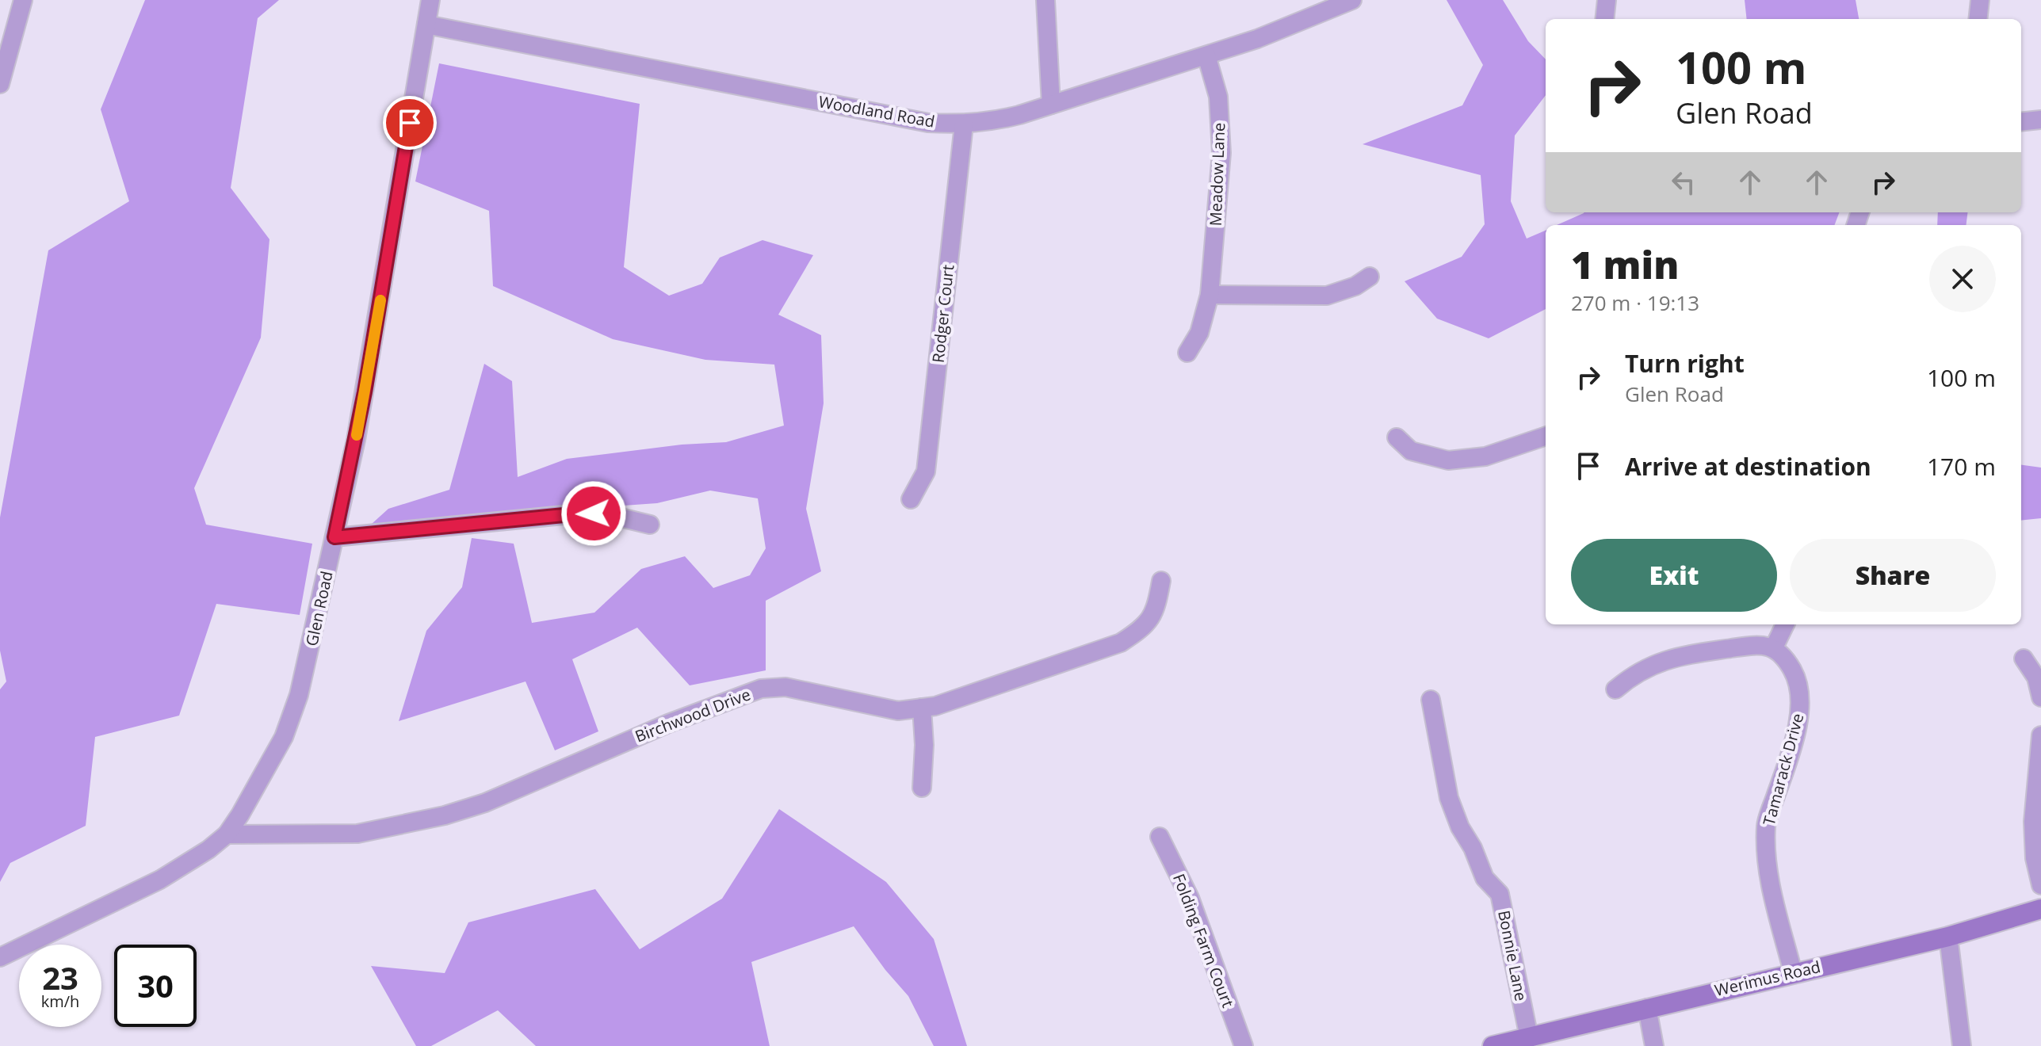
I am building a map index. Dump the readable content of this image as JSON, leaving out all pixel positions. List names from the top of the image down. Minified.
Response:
{"streets":{"main road":["Werimus Road"],"street":["Woodland Road","Meadow Lane","Rodger Court","Glen Road","Birchwood Drive","Tamarack Drive","Folding Farm Court","Bonnie Lane"]},"crossings":[["Woodland Road","Meadow Lane"],["Woodland Road","Rodger Court"],["Woodland Road","Glen Road"],["Glen Road","Birchwood Drive"],["Tamarack Drive","Werimus Road"],["Bonnie Lane","Werimus Road"]],"page":{"turn":["100 m","Glen Road"],"heading":["1 min","270 m · 19:13"],"list":[{"name":"Turn right","note":"Glen Road","value":"100 m"},{"name":"Arrive at destination","value":"170 m"}],"buttons":["Exit","Share"],"speed":"23 km/h","limit":"30"}}
